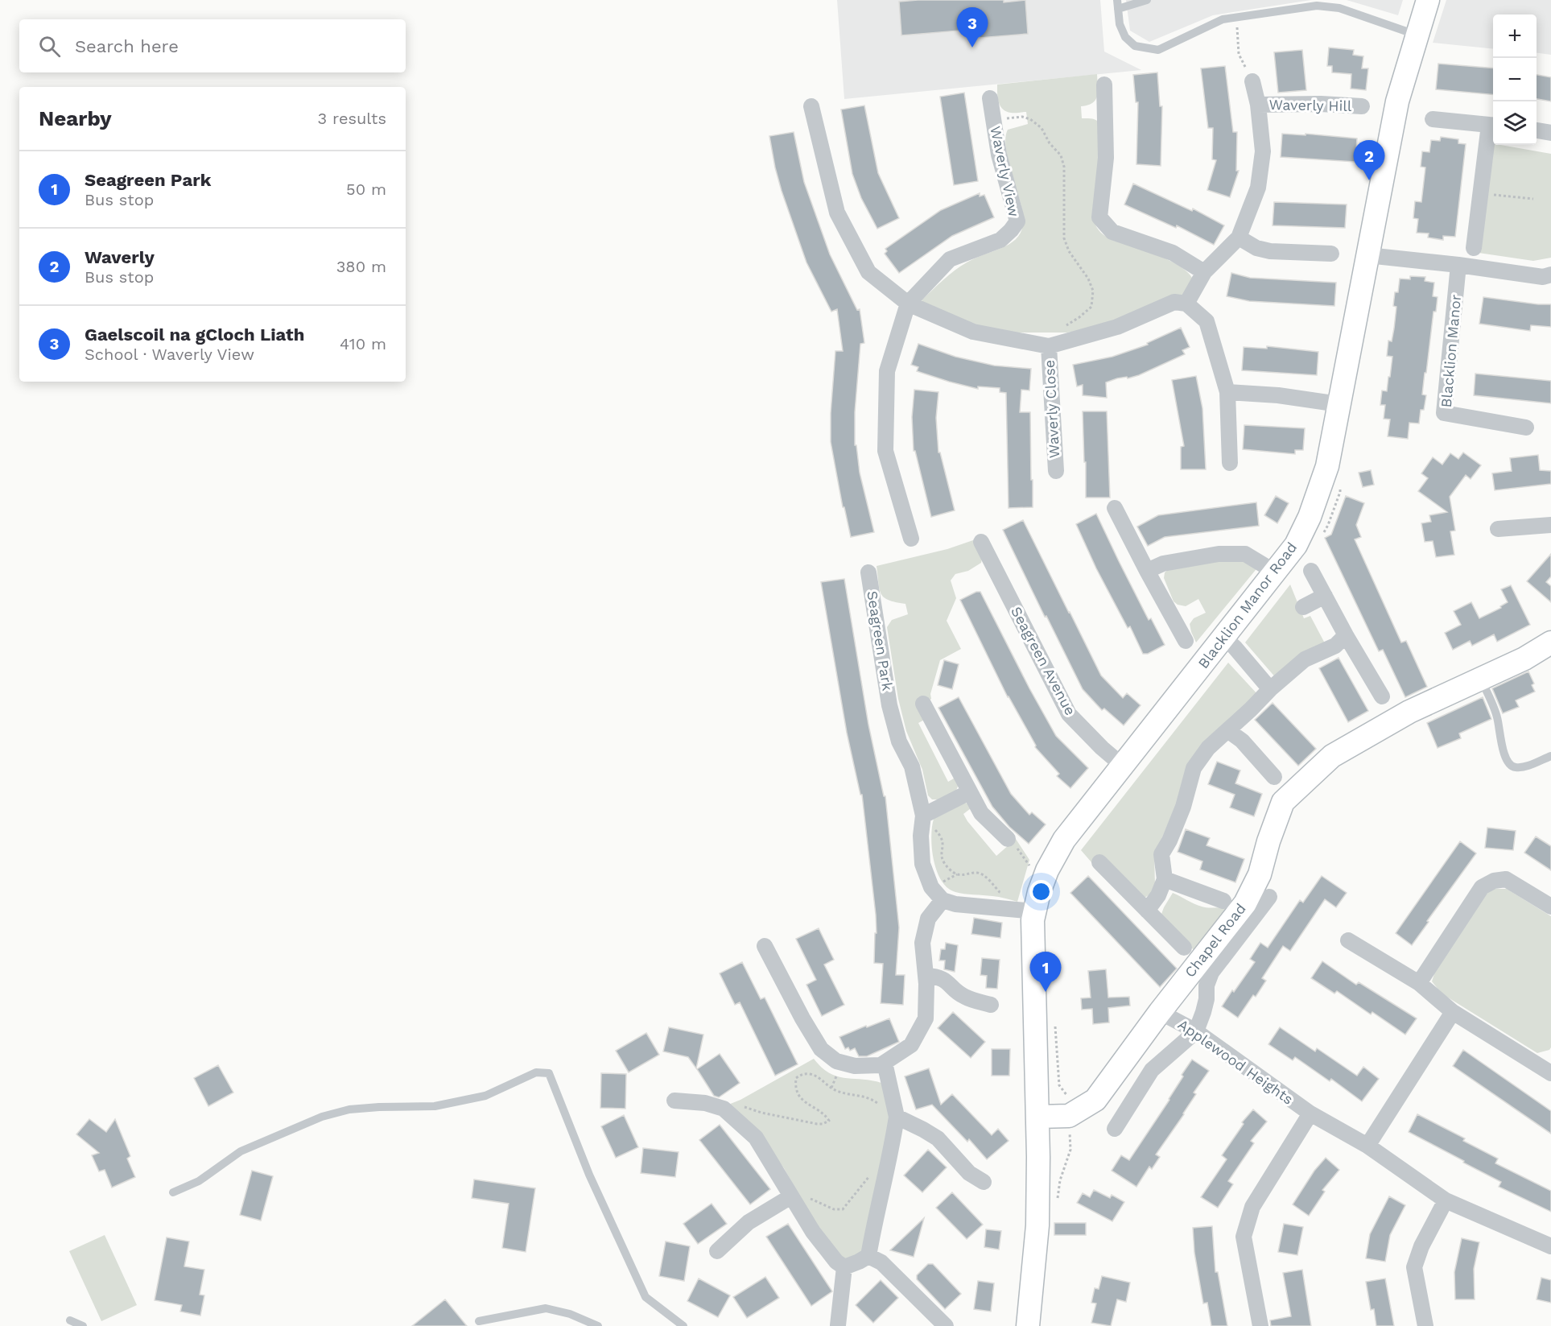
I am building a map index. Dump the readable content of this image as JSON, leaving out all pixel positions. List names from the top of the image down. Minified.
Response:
{"streets":{"street":["Waverly Hill","Waverly View","Blacklion Manor","Waverly Close","Blacklion Manor Road","Seagreen Park","Seagreen Avenue","Chapel Road","Applewood Heights"]},"crossings":[["Blacklion Manor Road","Seagreen Avenue"],["Blacklion Manor Road","Chapel Road"],["Chapel Road","Applewood Heights"]],"page":{"pins":["3","2","1"],"map_buttons":["+","−"],"search":"Search here","heading":["Nearby","3 results"],"list":[{"mark":"1","name":"Seagreen Park","note":"Bus stop","value":"50 m"},{"mark":"2","name":"Waverly","note":"Bus stop","value":"380 m"},{"mark":"3","name":"Gaelscoil na gCloch Liath","note":"School · Waverly View","value":"410 m"}]}}
